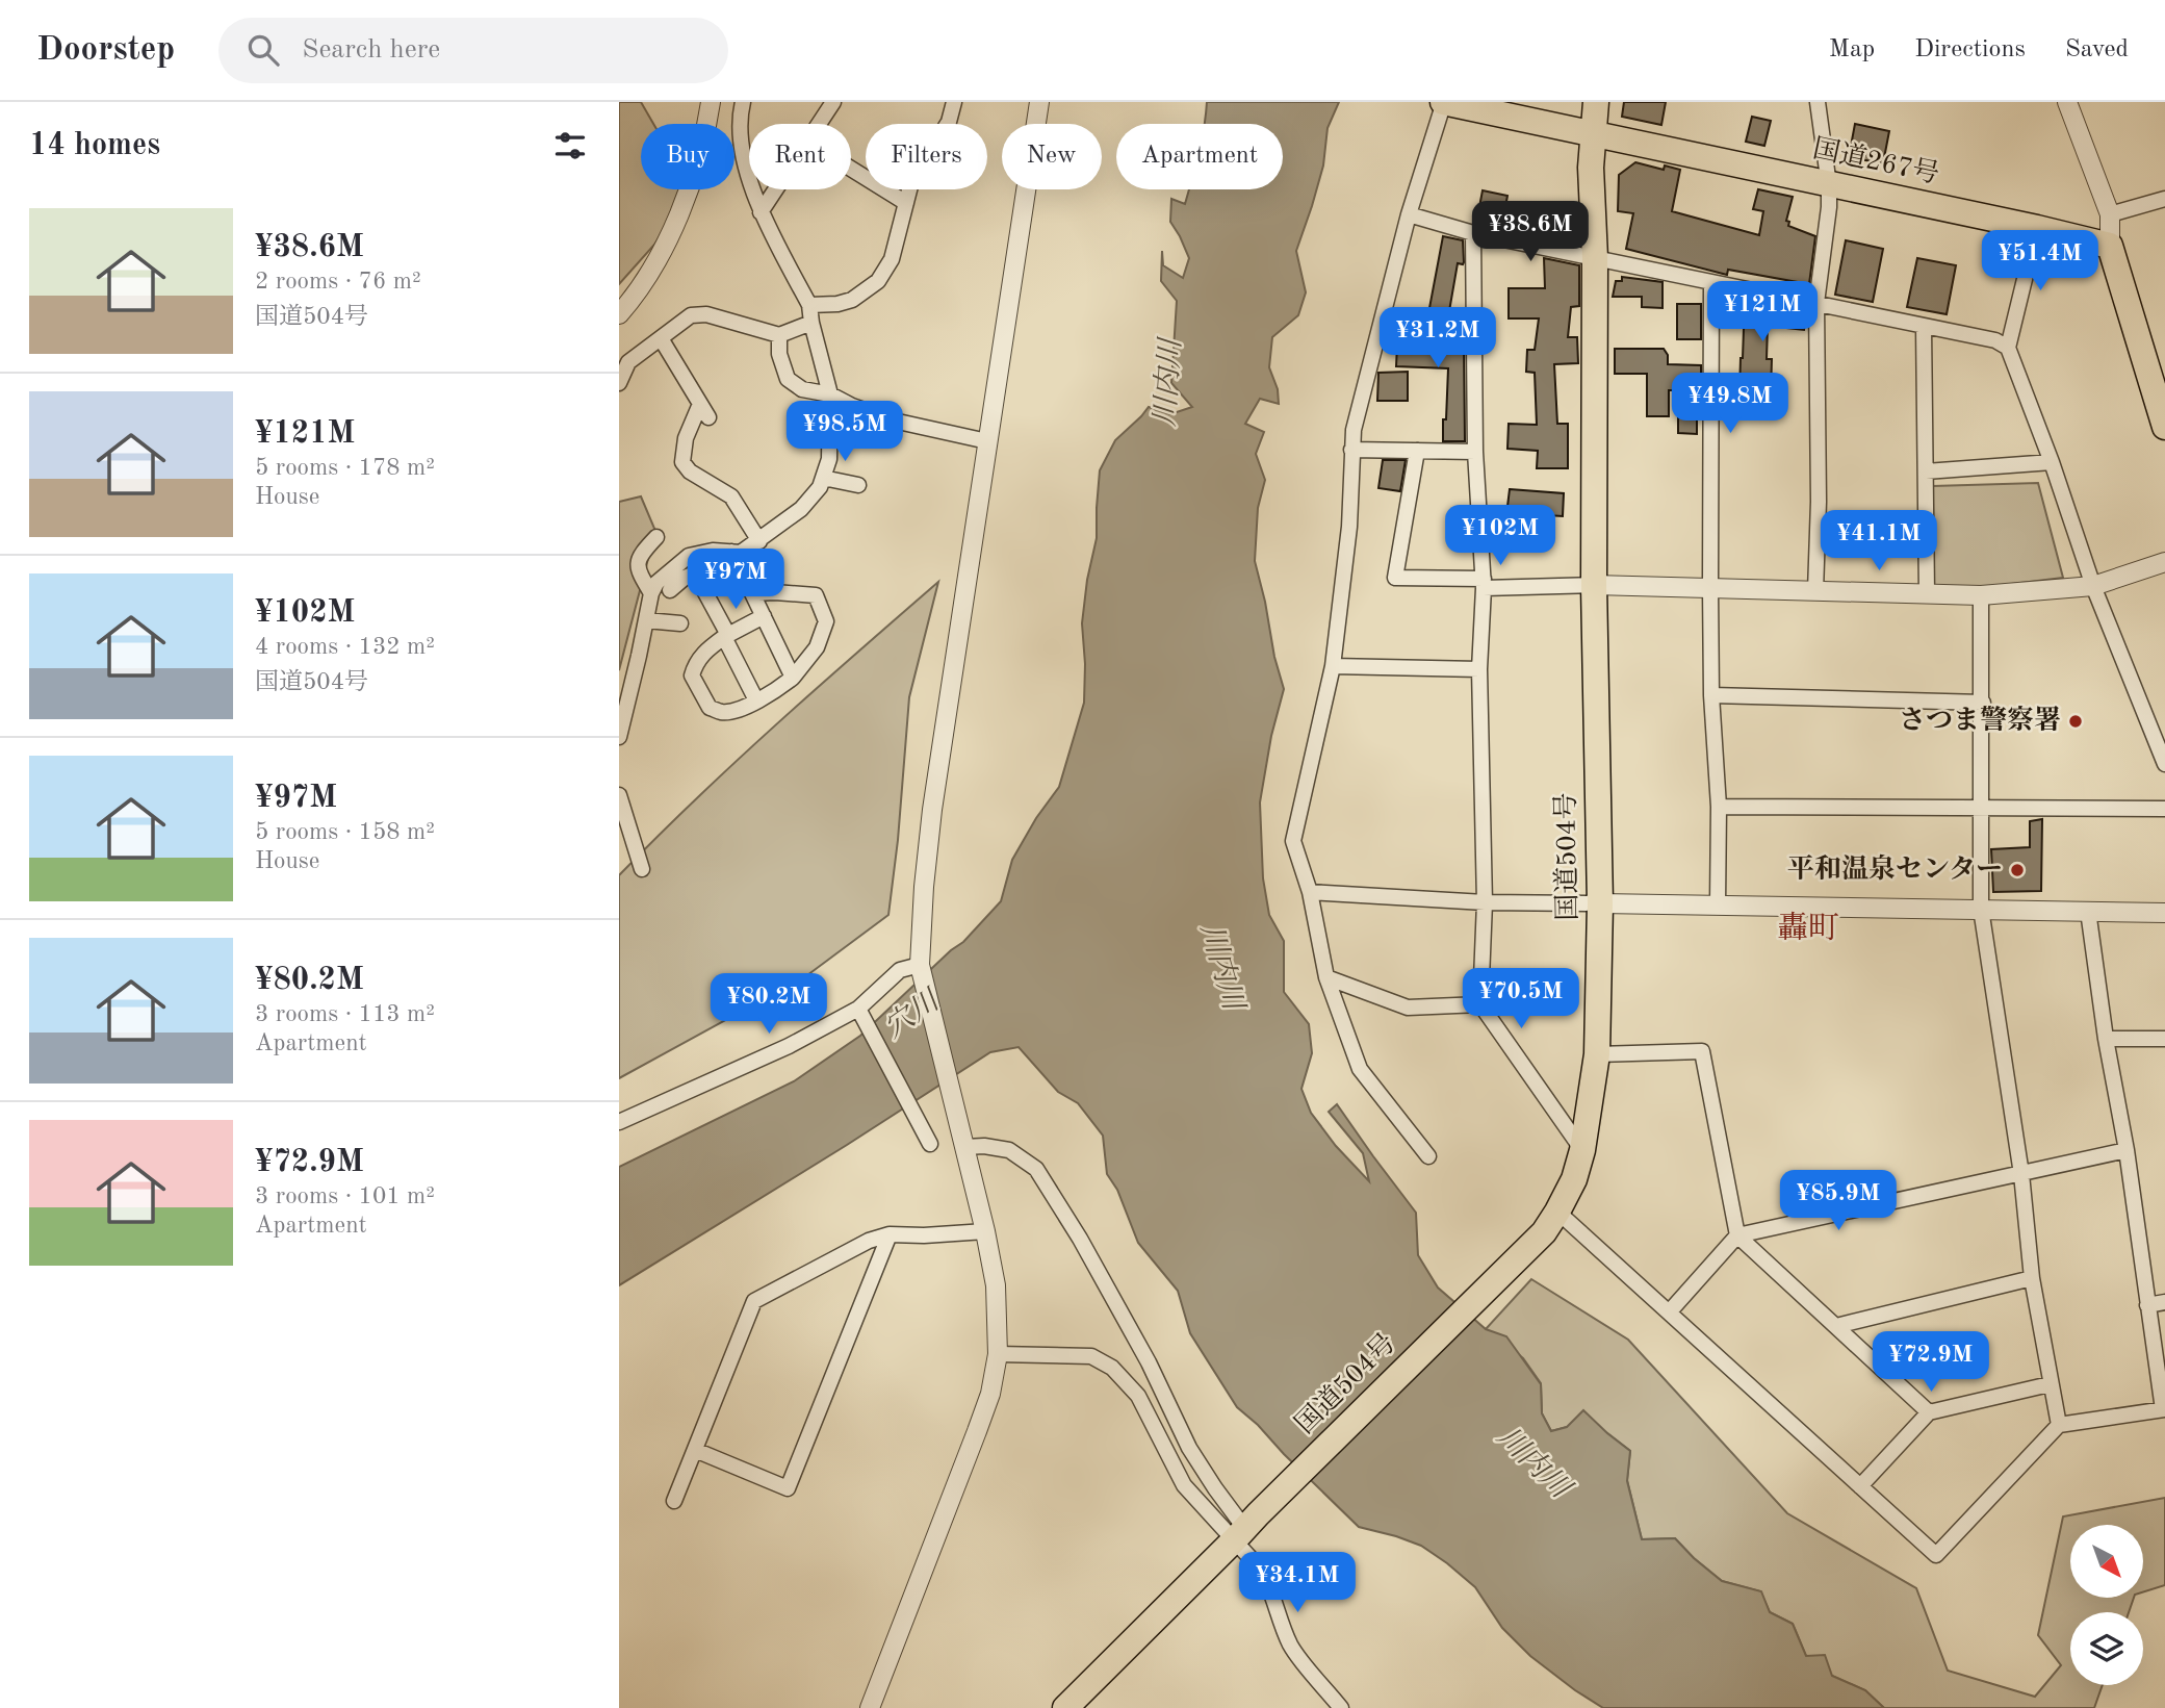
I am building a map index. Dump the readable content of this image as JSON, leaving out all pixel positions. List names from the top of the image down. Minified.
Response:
{"streets":{"highway":["国道267号","国道504号"]},"crossings":[["国道267号","国道504号"]],"districts":["轟町"],"water":["川内川","穴川"],"places":["さつま警察署","平和温泉センター"],"north":"bottom right","page":{"header":"Doorstep","search":"Search here","nav":["Map","Directions","Saved"],"heading":"14 homes","chip":["Buy","Rent","Filters","New","Apartment"],"list":[{"name":"¥38.6M","note":"2 rooms · 76 m² · 国道504号"},{"name":"¥121M","note":"5 rooms · 178 m² · House"},{"name":"¥102M","note":"4 rooms · 132 m² · 国道504号"},{"name":"¥97M","note":"5 rooms · 158 m² · House"},{"name":"¥80.2M","note":"3 rooms · 113 m² · Apartment"},{"name":"¥72.9M","note":"3 rooms · 101 m² · Apartment"}],"price":["¥38.6M","¥51.4M","¥121M","¥31.2M","¥49.8M","¥98.5M","¥102M","¥41.1M","¥97M","¥70.5M","¥80.2M","¥85.9M","¥72.9M","¥34.1M"]}}
